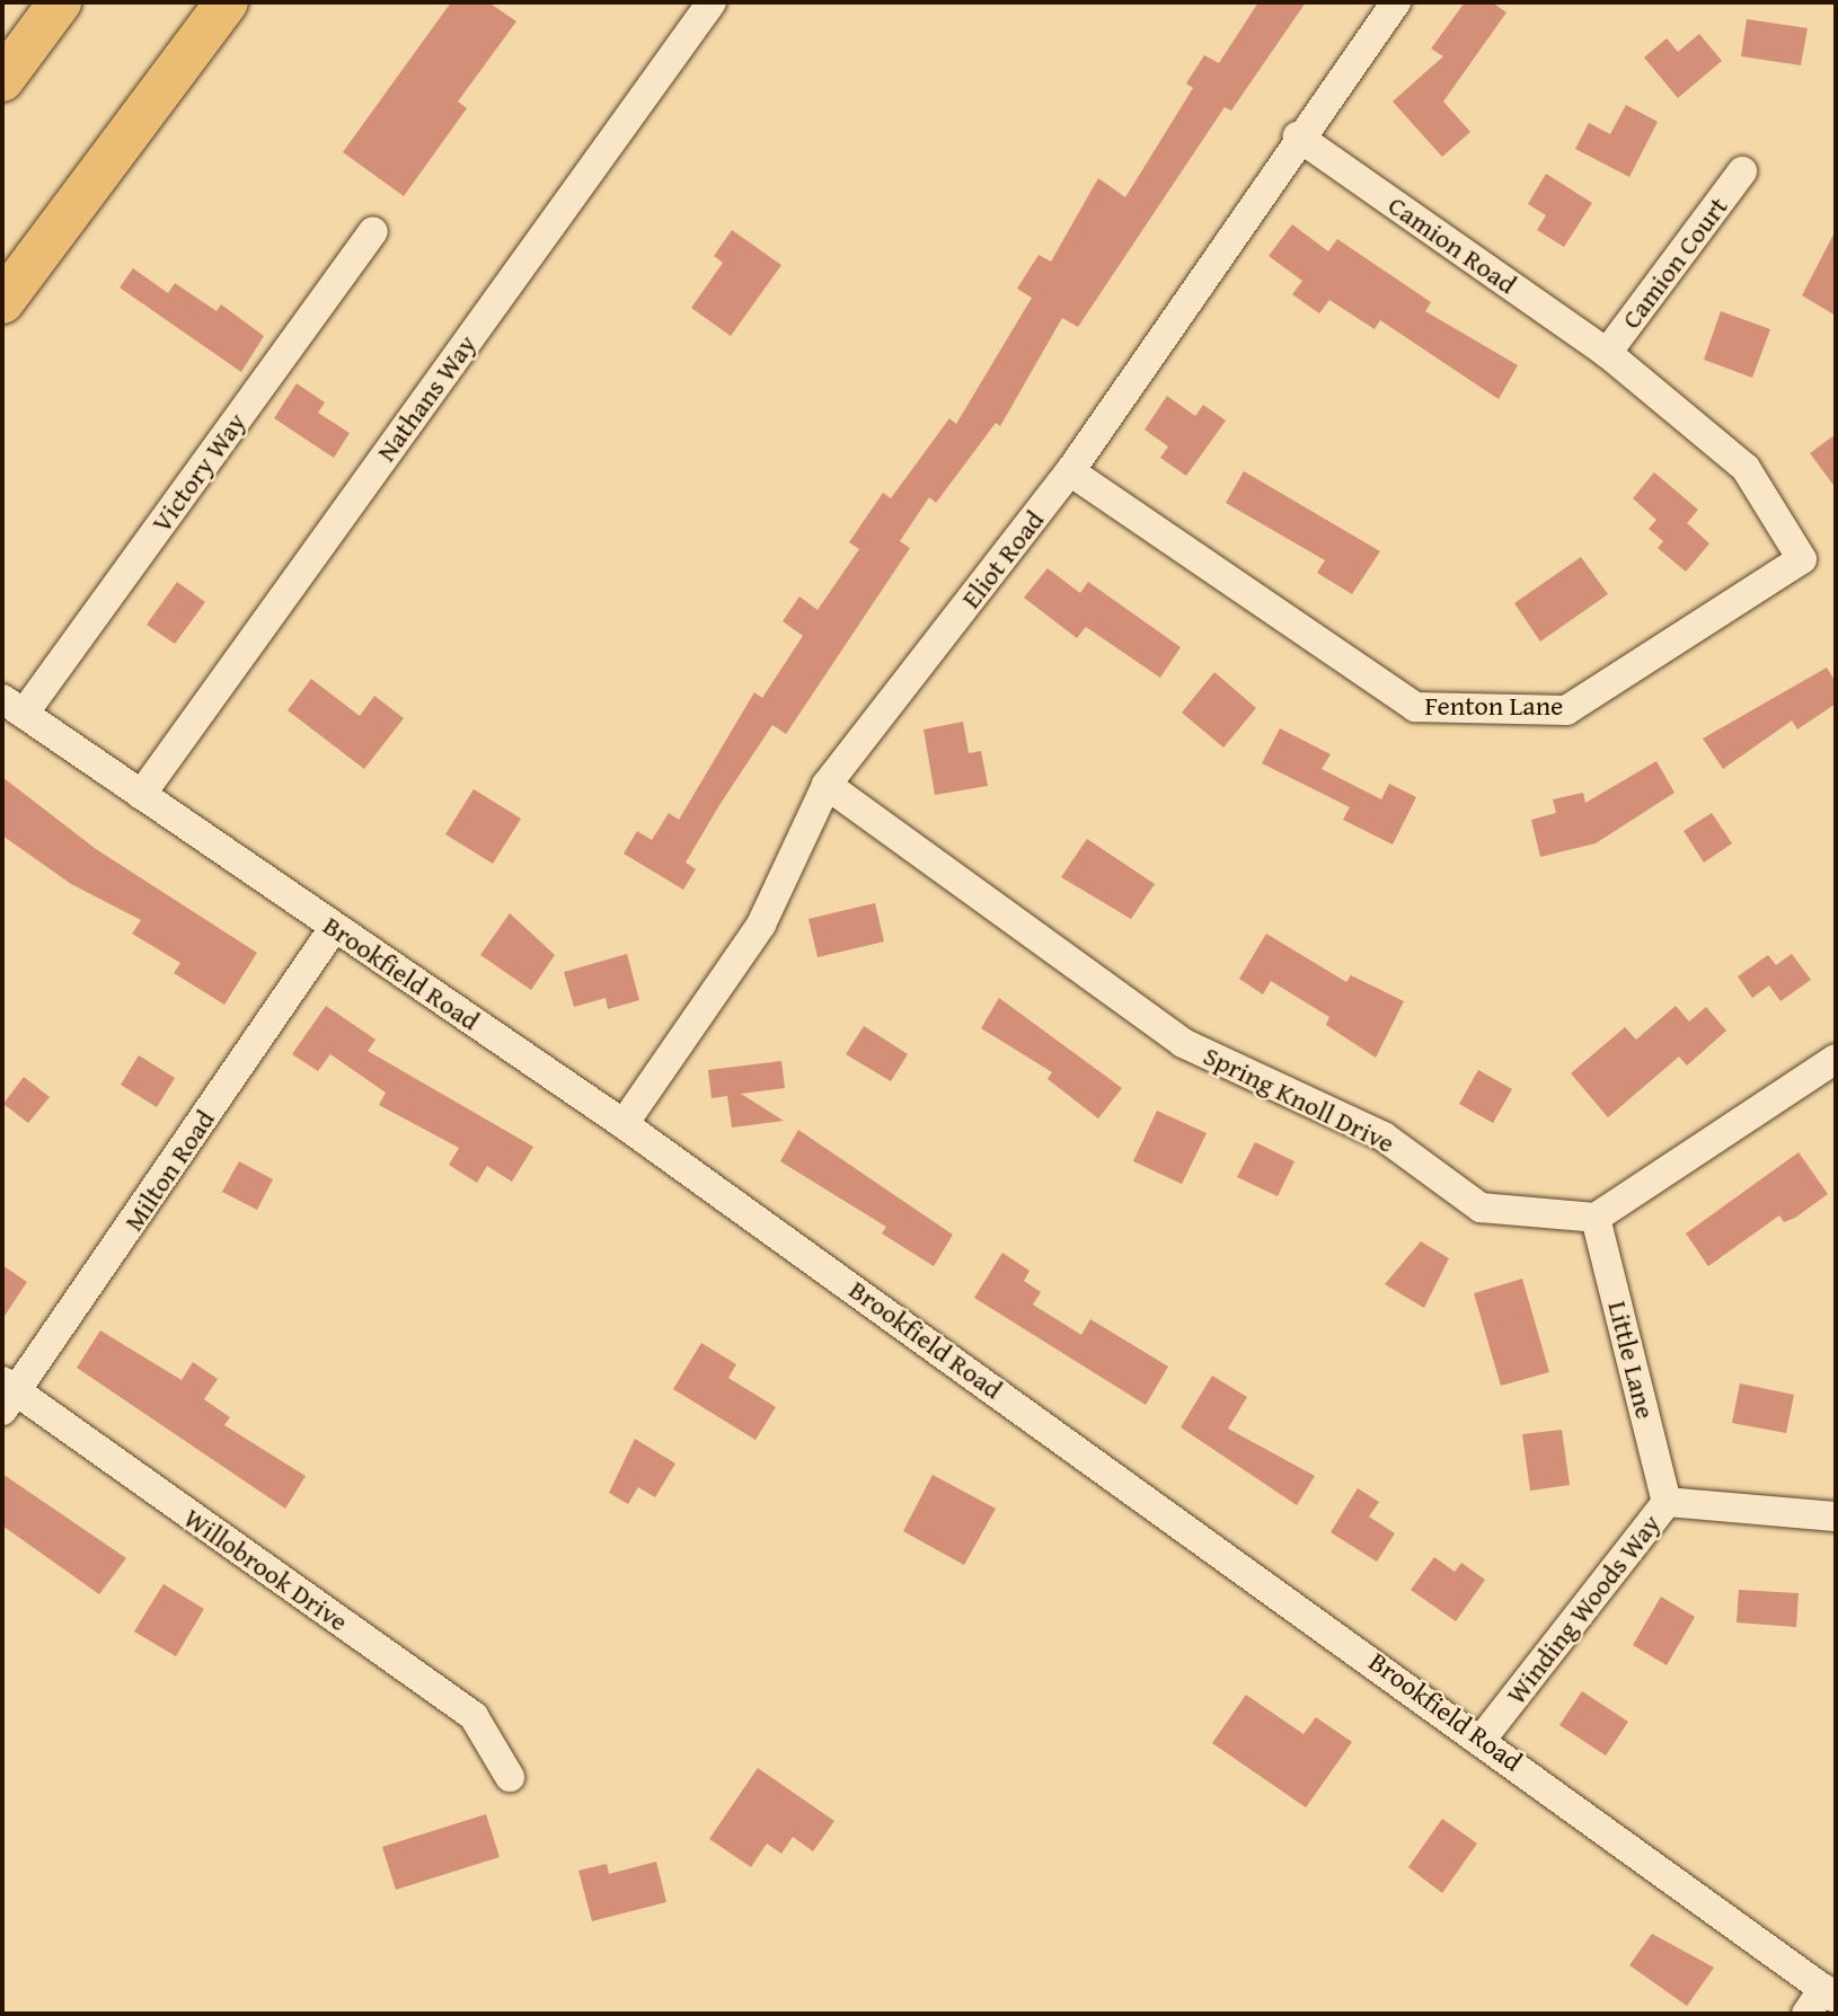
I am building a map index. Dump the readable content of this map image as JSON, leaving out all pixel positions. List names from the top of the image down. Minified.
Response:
{"streets":{"street":["Camion Road","Camion Court","Nathans Way","Victory Way","Eliot Road","Fenton Lane","Brookfield Road","Spring Knoll Drive","Milton Road","Little Lane","Willobrook Drive","Winding Woods Way"]},"crossings":[["Camion Road","Camion Court"],["Camion Road","Eliot Road"],["Camion Road","Fenton Lane"],["Camion Court","Fenton Lane"],["Nathans Way","Brookfield Road"],["Victory Way","Brookfield Road"],["Eliot Road","Fenton Lane"],["Eliot Road","Brookfield Road"],["Eliot Road","Spring Knoll Drive"],["Brookfield Road","Milton Road"],["Brookfield Road","Winding Woods Way"],["Spring Knoll Drive","Little Lane"],["Milton Road","Willobrook Drive"],["Little Lane","Winding Woods Way"]]}
